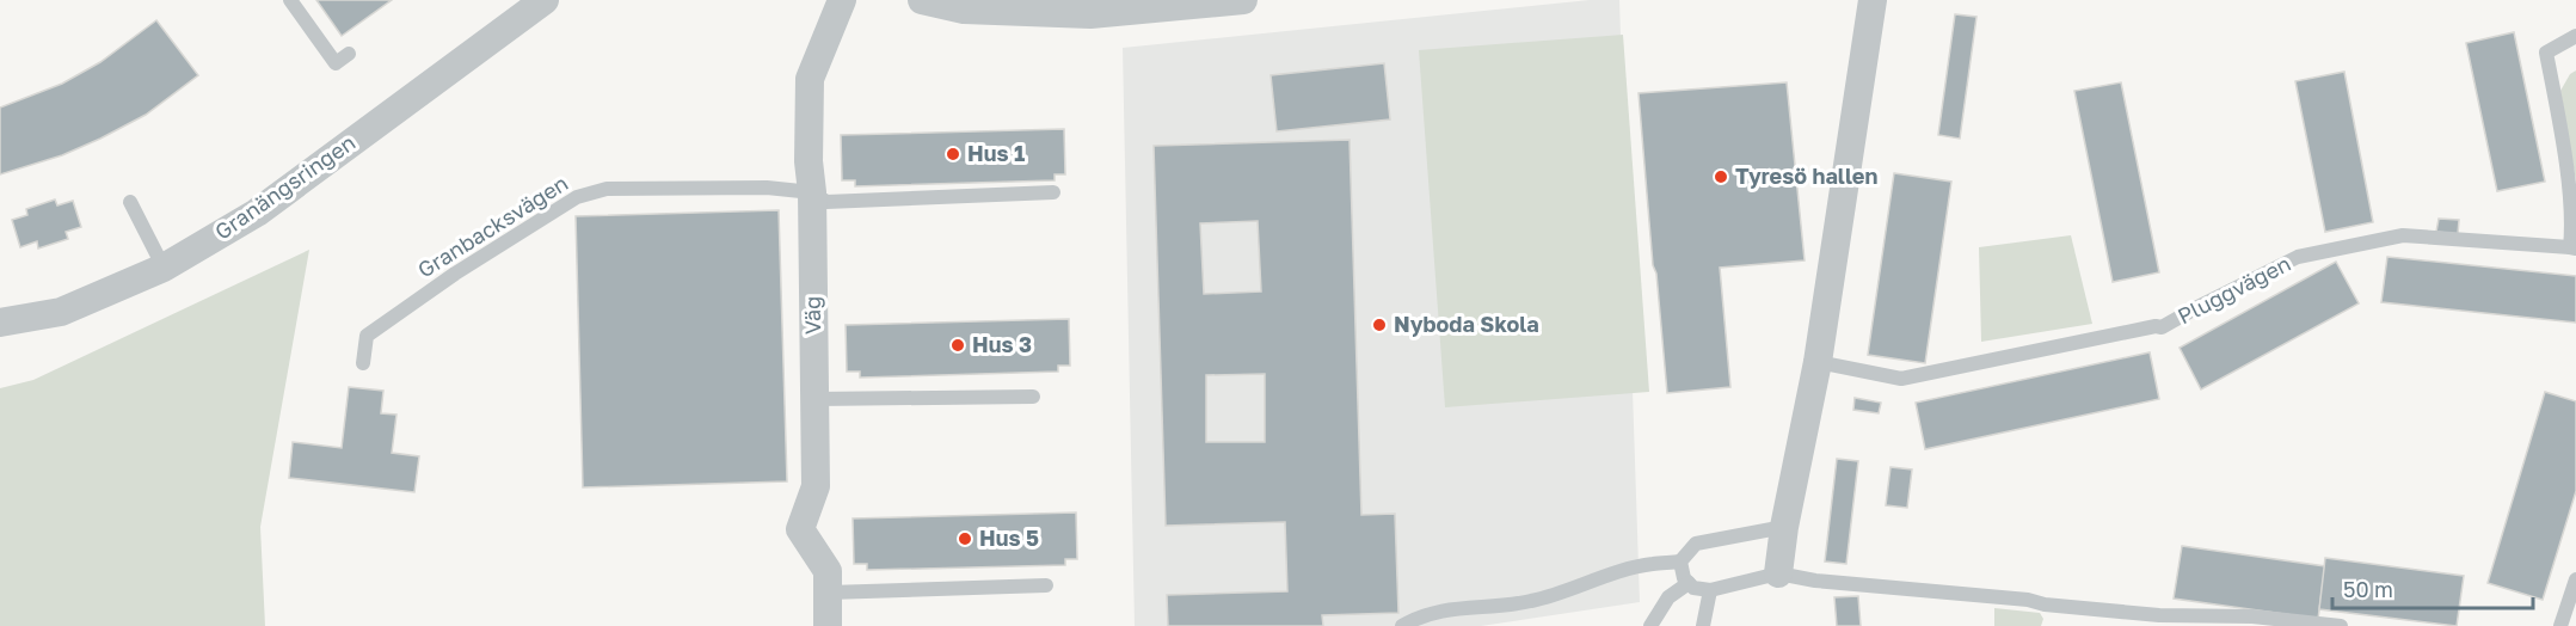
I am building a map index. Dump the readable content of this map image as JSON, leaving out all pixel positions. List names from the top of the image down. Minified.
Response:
{"streets":{"street":["Granängsringen","Väg"],"lane":["Granbacksvägen","Pluggvägen"]},"crossings":[["Granbacksvägen","Väg"]],"places":["Hus 1","Tyresö hallen","Nyboda Skola","Hus 3","Hus 5"],"scale_bar":"50 m"}
